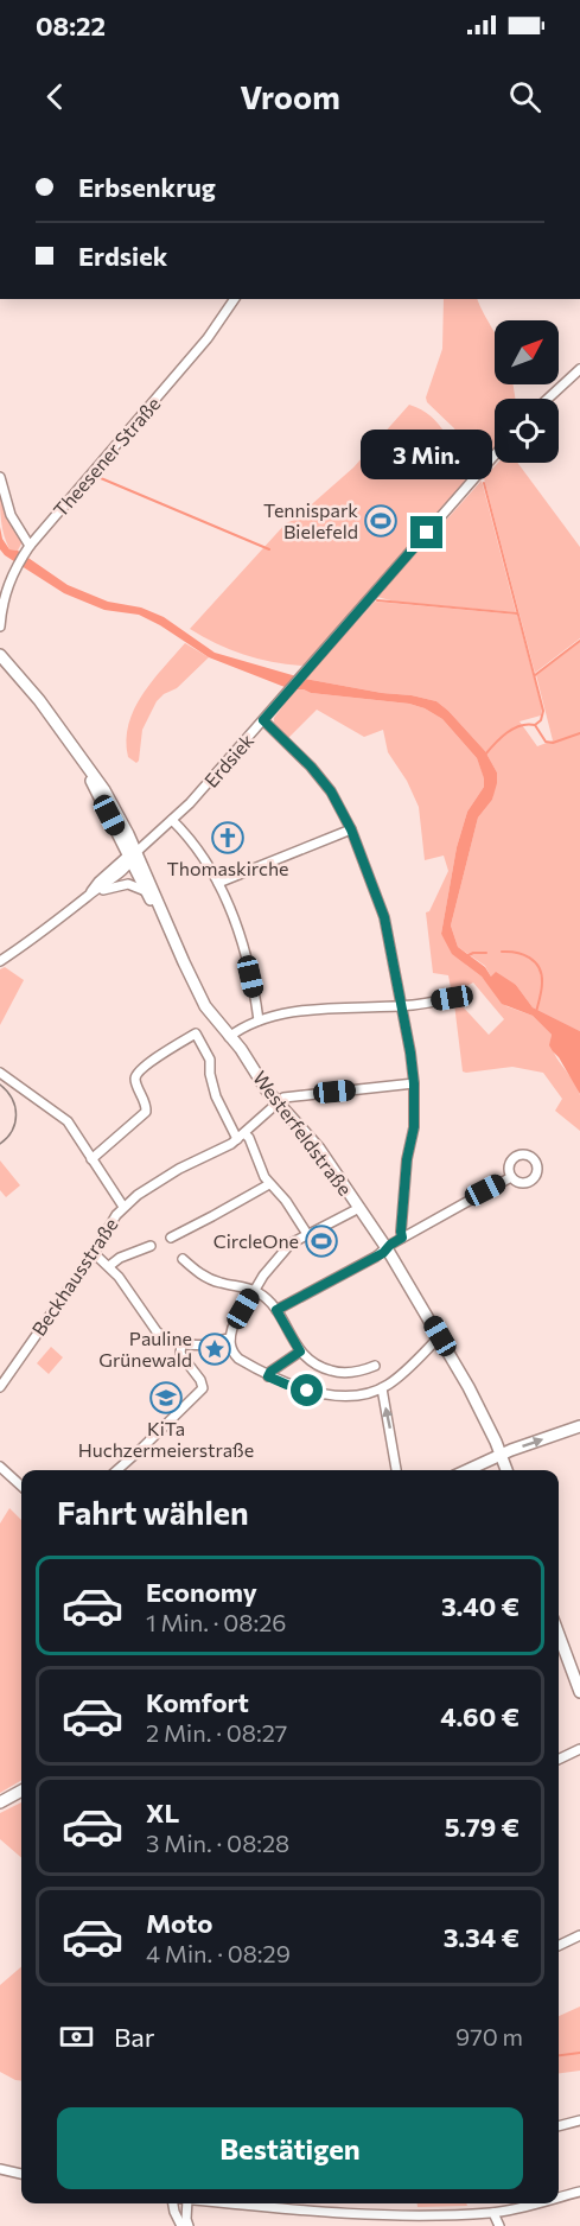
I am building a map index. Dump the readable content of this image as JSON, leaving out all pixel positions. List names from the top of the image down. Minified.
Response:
{"streets":{"main road":["Westerfeldstraße"],"street":["Theesener Straße","Erdsiek","Beckhausstraße"]},"crossings":[["Westerfeldstraße","Beckhausstraße"]],"places":{"sports":["Tennispark Bielefeld","CircleOne"],"church":["Thomaskirche"],"place":["Pauline Grünewald"],"school or university":["KiTa Huchzermeierstraße"]},"north":"top right","page":{"status":"08:22","header":"Vroom","banner":["Erbsenkrug","Erdsiek"],"bubble":"3 Min.","heading":"Fahrt wählen","list":[{"name":"Economy","note":"1 Min. · 08:26","value":"3.40 €"},{"name":"Komfort","note":"2 Min. · 08:27","value":"4.60 €"},{"name":"XL","note":"3 Min. · 08:28","value":"5.79 €"},{"name":"Moto","note":"4 Min. · 08:29","value":"3.34 €"}],"pay":["Bar","970 m"],"buttons":"Bestätigen"}}
